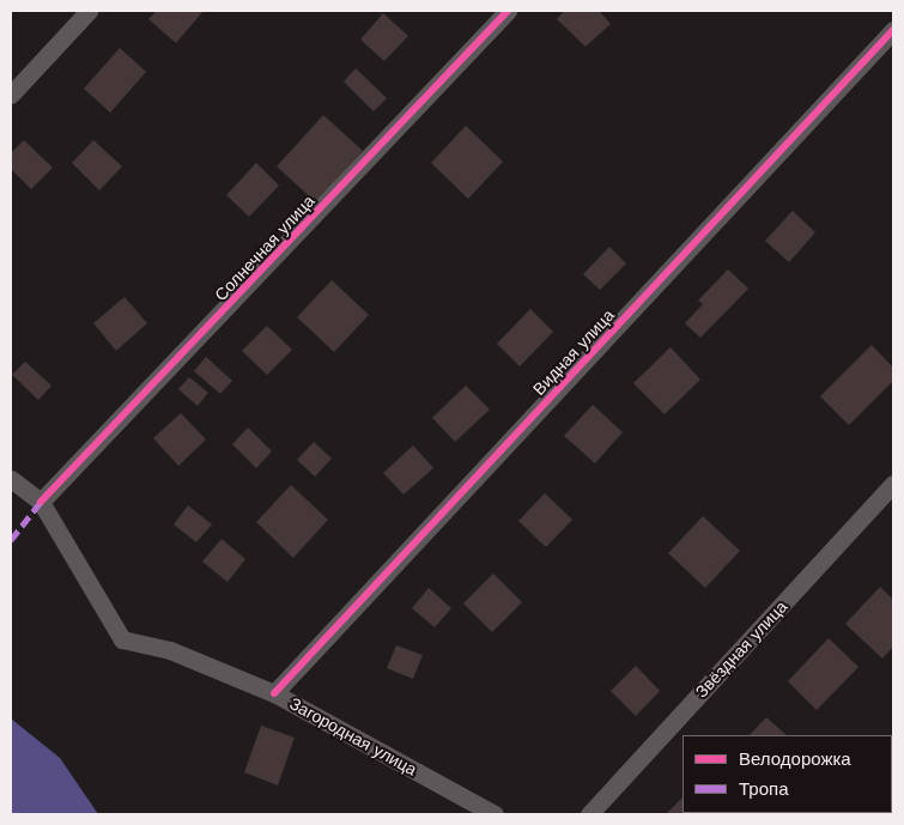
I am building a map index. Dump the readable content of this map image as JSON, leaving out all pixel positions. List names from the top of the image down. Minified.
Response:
{"streets":{"street":["Солнечная улица","Видная улица","Звёздная улица","Загородная улица"]},"crossings":[["Солнечная улица","Загородная улица"],["Видная улица","Загородная улица"]],"legend":["Велодорожка","Тропа"]}
